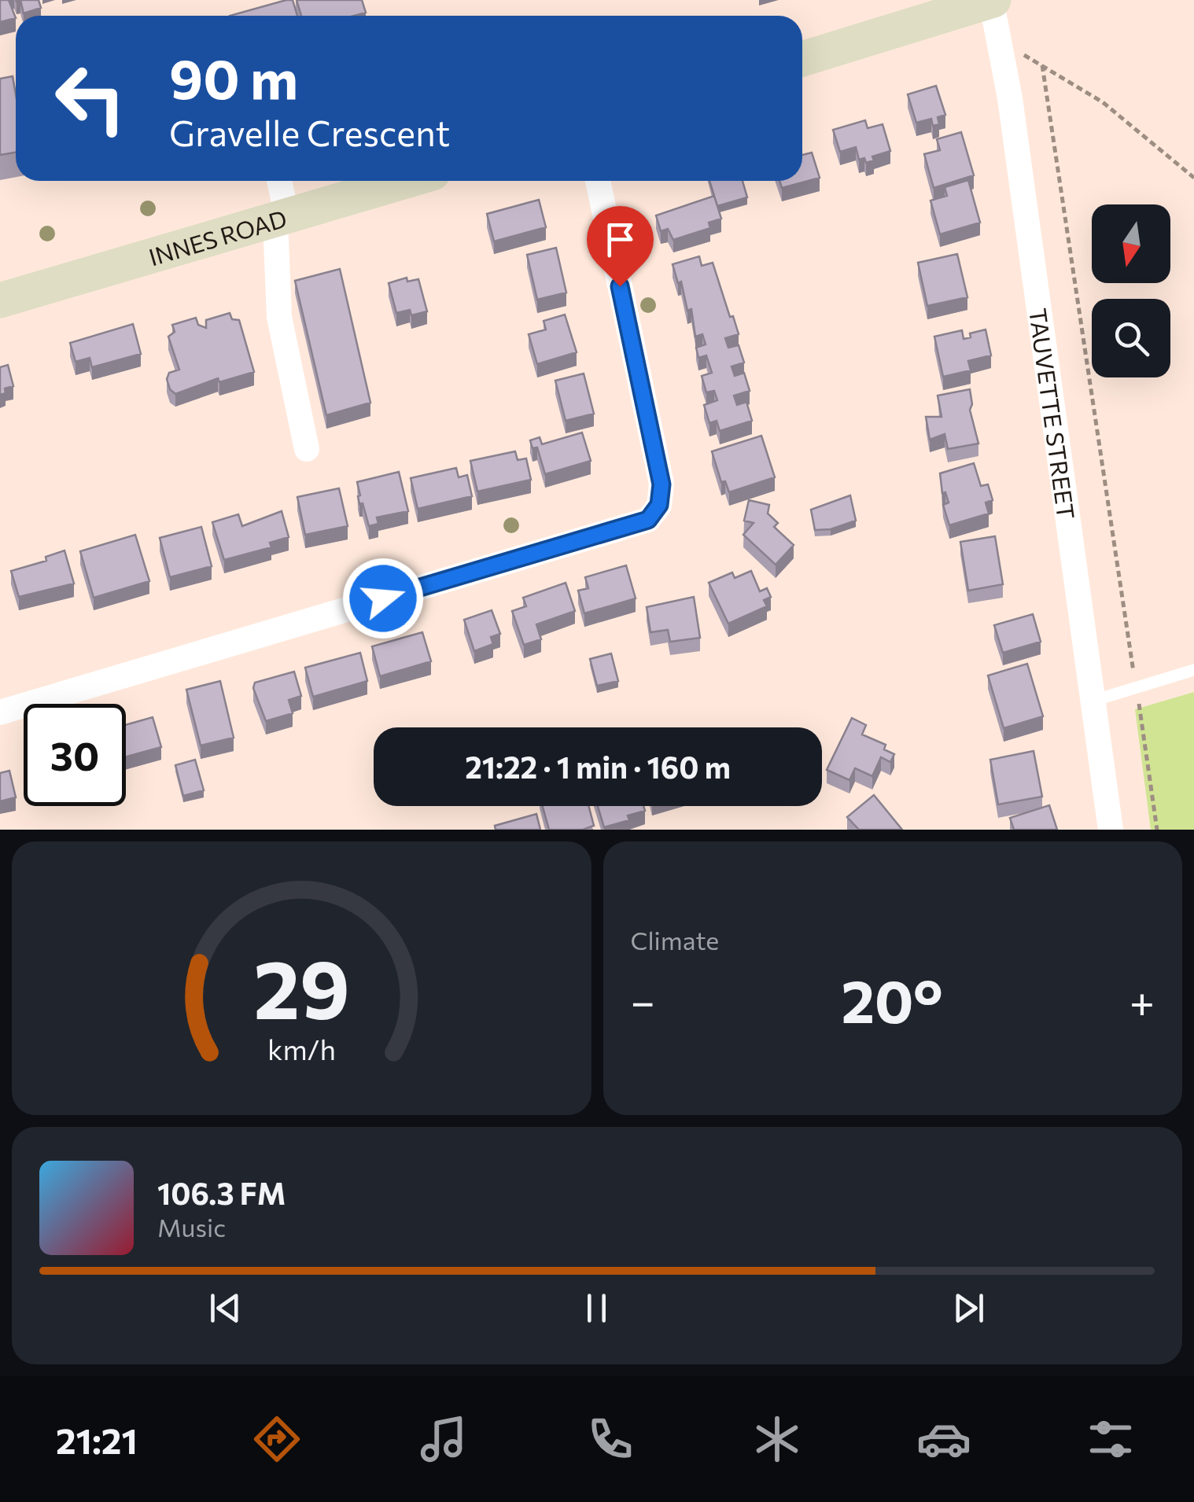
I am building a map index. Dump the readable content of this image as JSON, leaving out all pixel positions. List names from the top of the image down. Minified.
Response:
{"streets":{"street":["INNES ROAD","TAUVETTE STREET"]},"north":"bottom","page":{"turn":["90 m","Gravelle Crescent"],"limit":"30","trip":"21:22 · 1 min · 160 m","tile":"Climate","heat":["−","20°","+"],"song":["106.3 FM","Music"],"tabs":"21:21","gauge":["29","km/h"]}}
